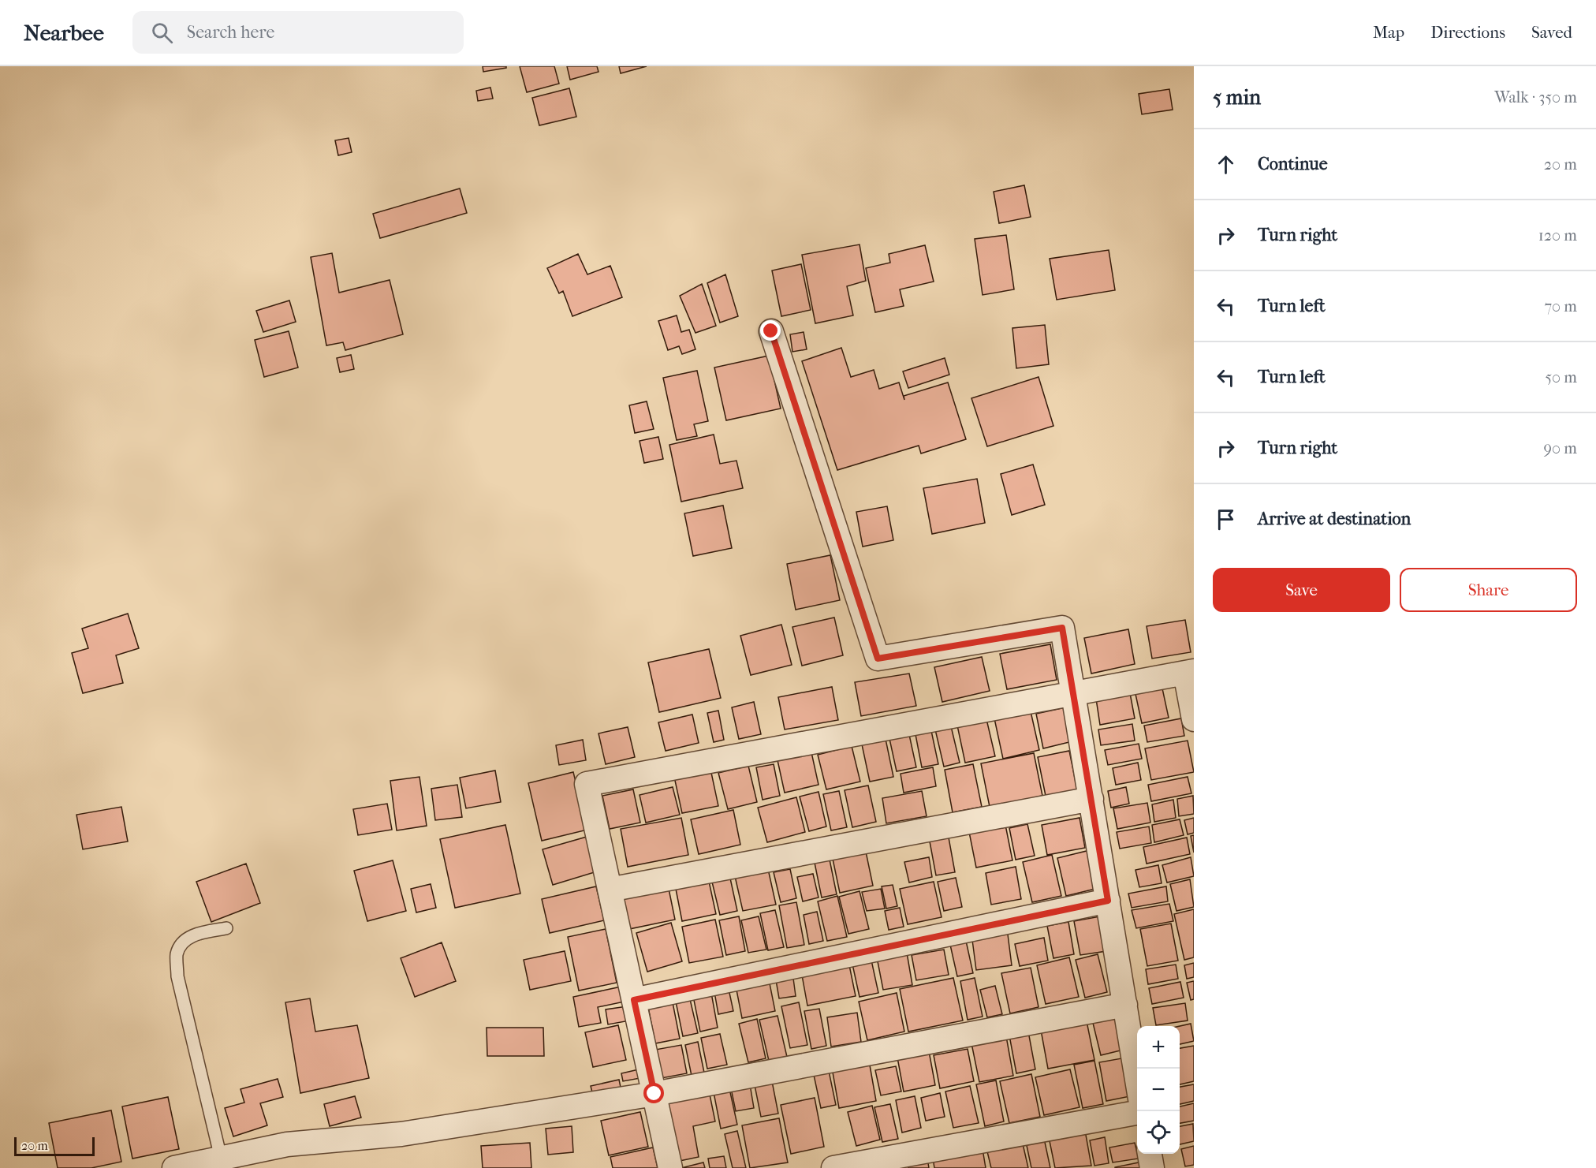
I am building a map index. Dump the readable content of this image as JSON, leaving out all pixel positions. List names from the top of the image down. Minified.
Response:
{"scale_bar":"20 m","page":{"header":"Nearbee","search":"Search here","nav":["Map","Directions","Saved"],"heading":["5 min","Walk · 350 m"],"list":[["Continue","20 m"],["Turn right","120 m"],["Turn left","70 m"],["Turn left","50 m"],["Turn right","90 m"],"Arrive at destination"],"buttons":["Save","Share"],"map_buttons":["+","−"],"scale":"20 m"}}
